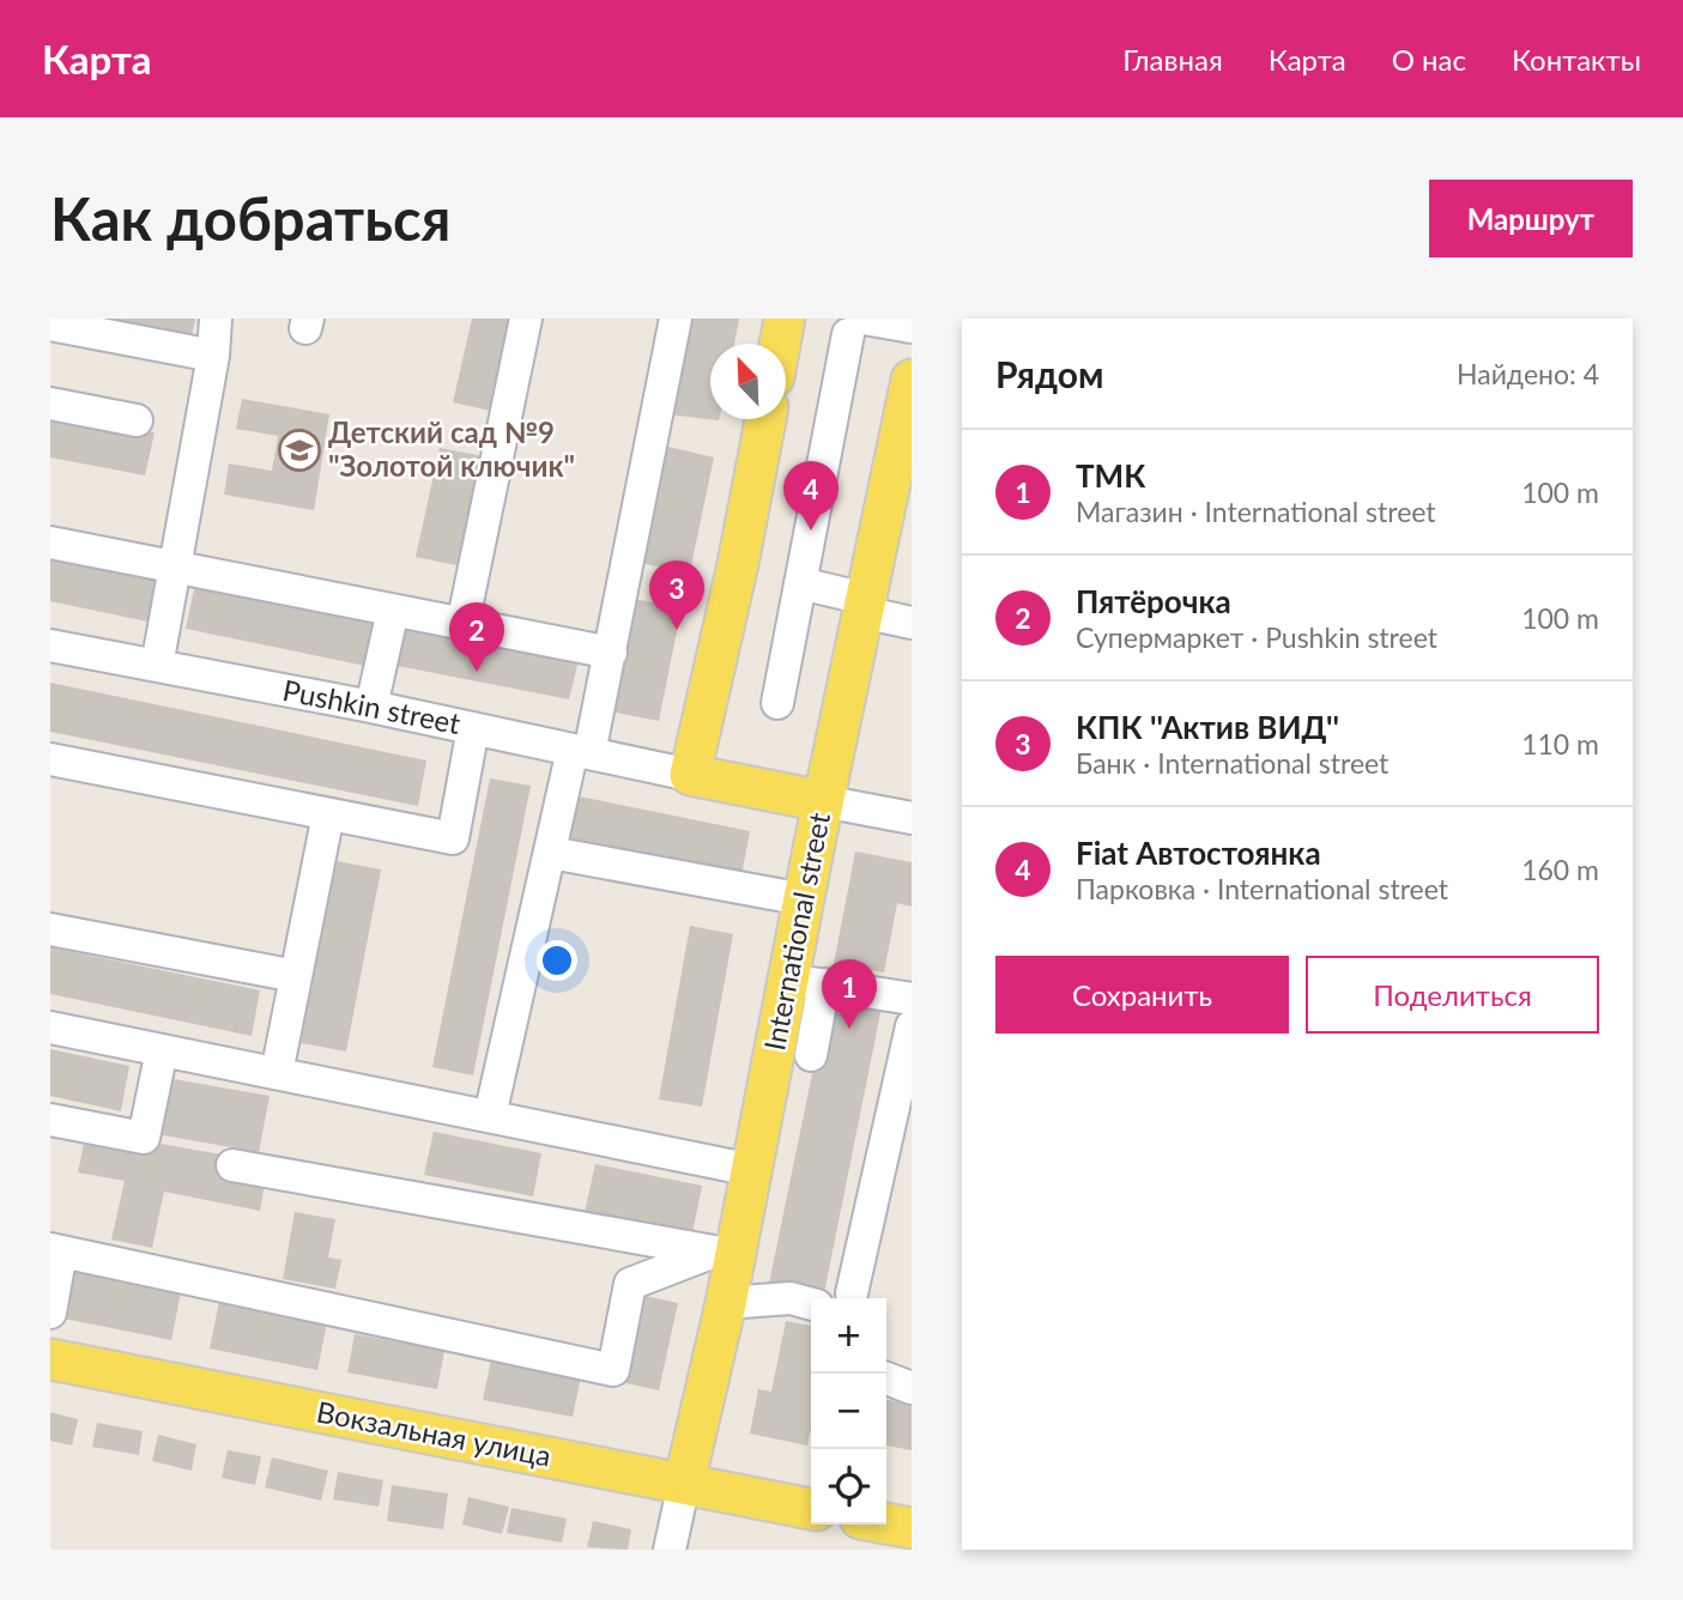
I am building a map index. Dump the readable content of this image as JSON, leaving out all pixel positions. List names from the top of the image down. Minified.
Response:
{"streets":{"main road":["International street","Вокзальная улица"],"street":["Pushkin street"]},"crossings":[["International street","Вокзальная улица"]],"places":{"school or university":["Детский сад №9 \"Золотой ключик\""]},"north":"top left","page":{"header":"Карта","nav":["Главная","Карта","О нас","Контакты"],"buttons":["Маршрут",["Сохранить","Поделиться"]],"title":"Как добраться","heading":["Рядом","Найдено: 4"],"list":[{"mark":"1","name":"ТМК","note":"Магазин · International street","value":"100 m"},{"mark":"2","name":"Пятёрочка","note":"Супермаркет · Pushkin street","value":"100 m"},{"mark":"3","name":"КПК ''Актив ВИД''","note":"Банк · International street","value":"110 m"},{"mark":"4","name":"Fiat Автостоянка","note":"Парковка · International street","value":"160 m"}],"pins":["4","3","2","1"],"map_buttons":["+","−"]}}
